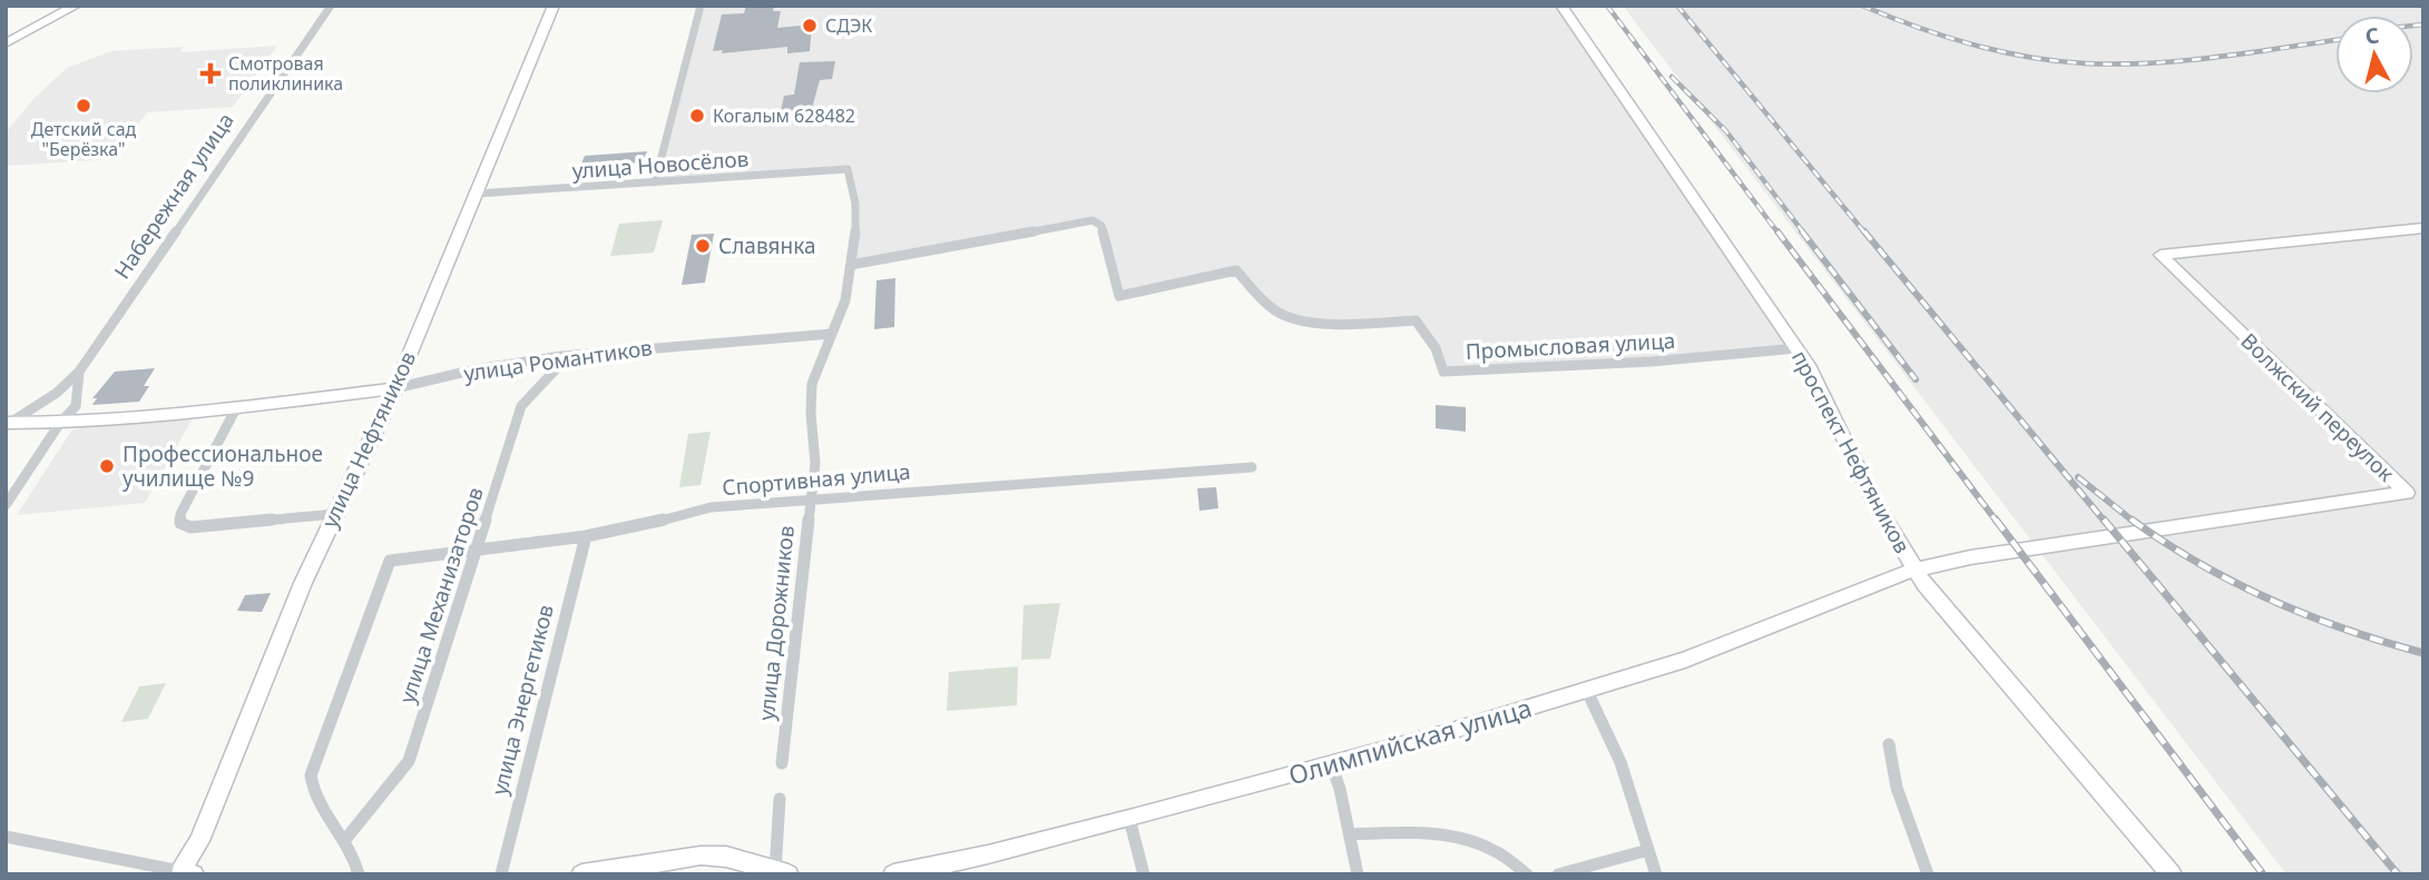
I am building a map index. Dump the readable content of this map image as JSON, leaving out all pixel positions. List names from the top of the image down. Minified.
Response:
{"streets":{"street":["улица Новосёлов","Набережная улица","Промысловая улица","улица Романтиков","Волжский переулок","улица Нефтяников","проспект Нефтяников","Спортивная улица","улица Механизаторов","улица Дорожников","улица Энергетиков","Олимпийская улица"]},"crossings":[["улица Новосёлов","улица Нефтяников"],["улица Новосёлов","улица Дорожников"],["Набережная улица","улица Романтиков"],["Промысловая улица","проспект Нефтяников"],["Промысловая улица","улица Дорожников"],["улица Романтиков","улица Нефтяников"],["улица Романтиков","улица Механизаторов"],["улица Романтиков","улица Дорожников"],["Волжский переулок","проспект Нефтяников"],["Волжский переулок","Олимпийская улица"],["проспект Нефтяников","Олимпийская улица"],["Спортивная улица","улица Механизаторов"],["Спортивная улица","улица Дорожников"],["Спортивная улица","улица Энергетиков"]],"places":{"other":["СДЭК","Детский сад \"Берёзка\"","Когалым 628482","Славянка","Профессиональное училище №9"],"health":["Смотровая поликлиника"]},"north":"top"}
